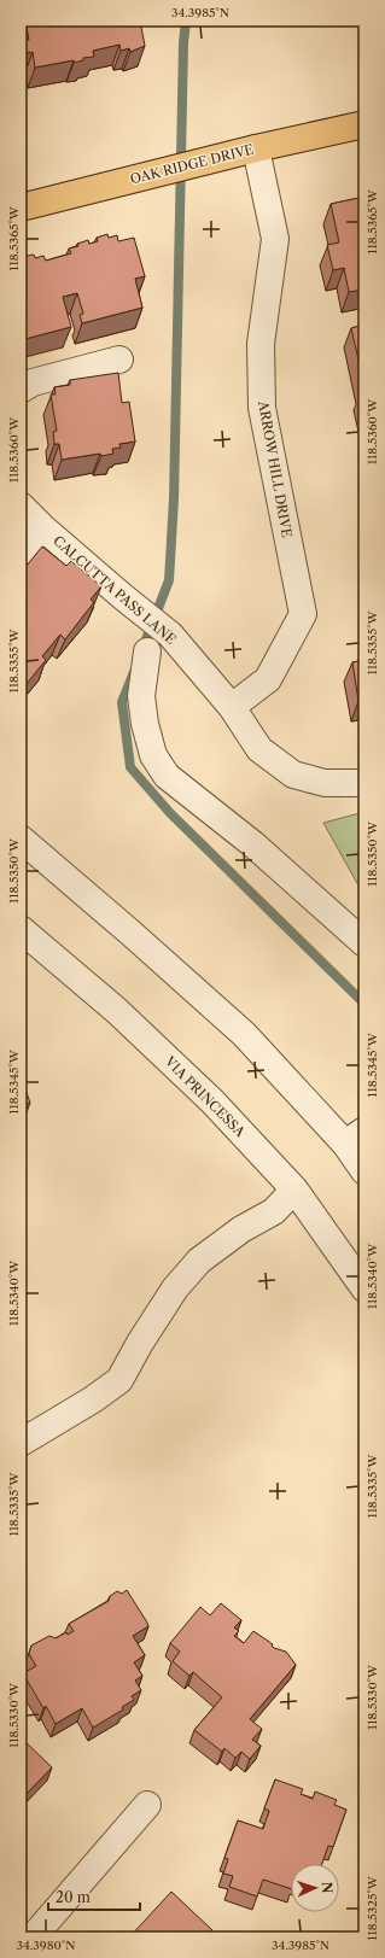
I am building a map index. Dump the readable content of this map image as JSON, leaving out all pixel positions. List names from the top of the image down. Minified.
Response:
{"streets":{"main road":["OAK RIDGE DRIVE"],"street":["ARROW HILL DRIVE","CALCUTTA PASS LANE","VIA PRINCESSA"]},"crossings":[["OAK RIDGE DRIVE","ARROW HILL DRIVE"],["ARROW HILL DRIVE","CALCUTTA PASS LANE"]],"scale_bar":"20 m","north":"right","coordinates":["34.3985°N","118.5365°W","118.5360°W","118.5355°W","118.5350°W","118.5345°W","118.5340°W","118.5335°W","118.5330°W","118.5325°W","34.3980°N"]}
